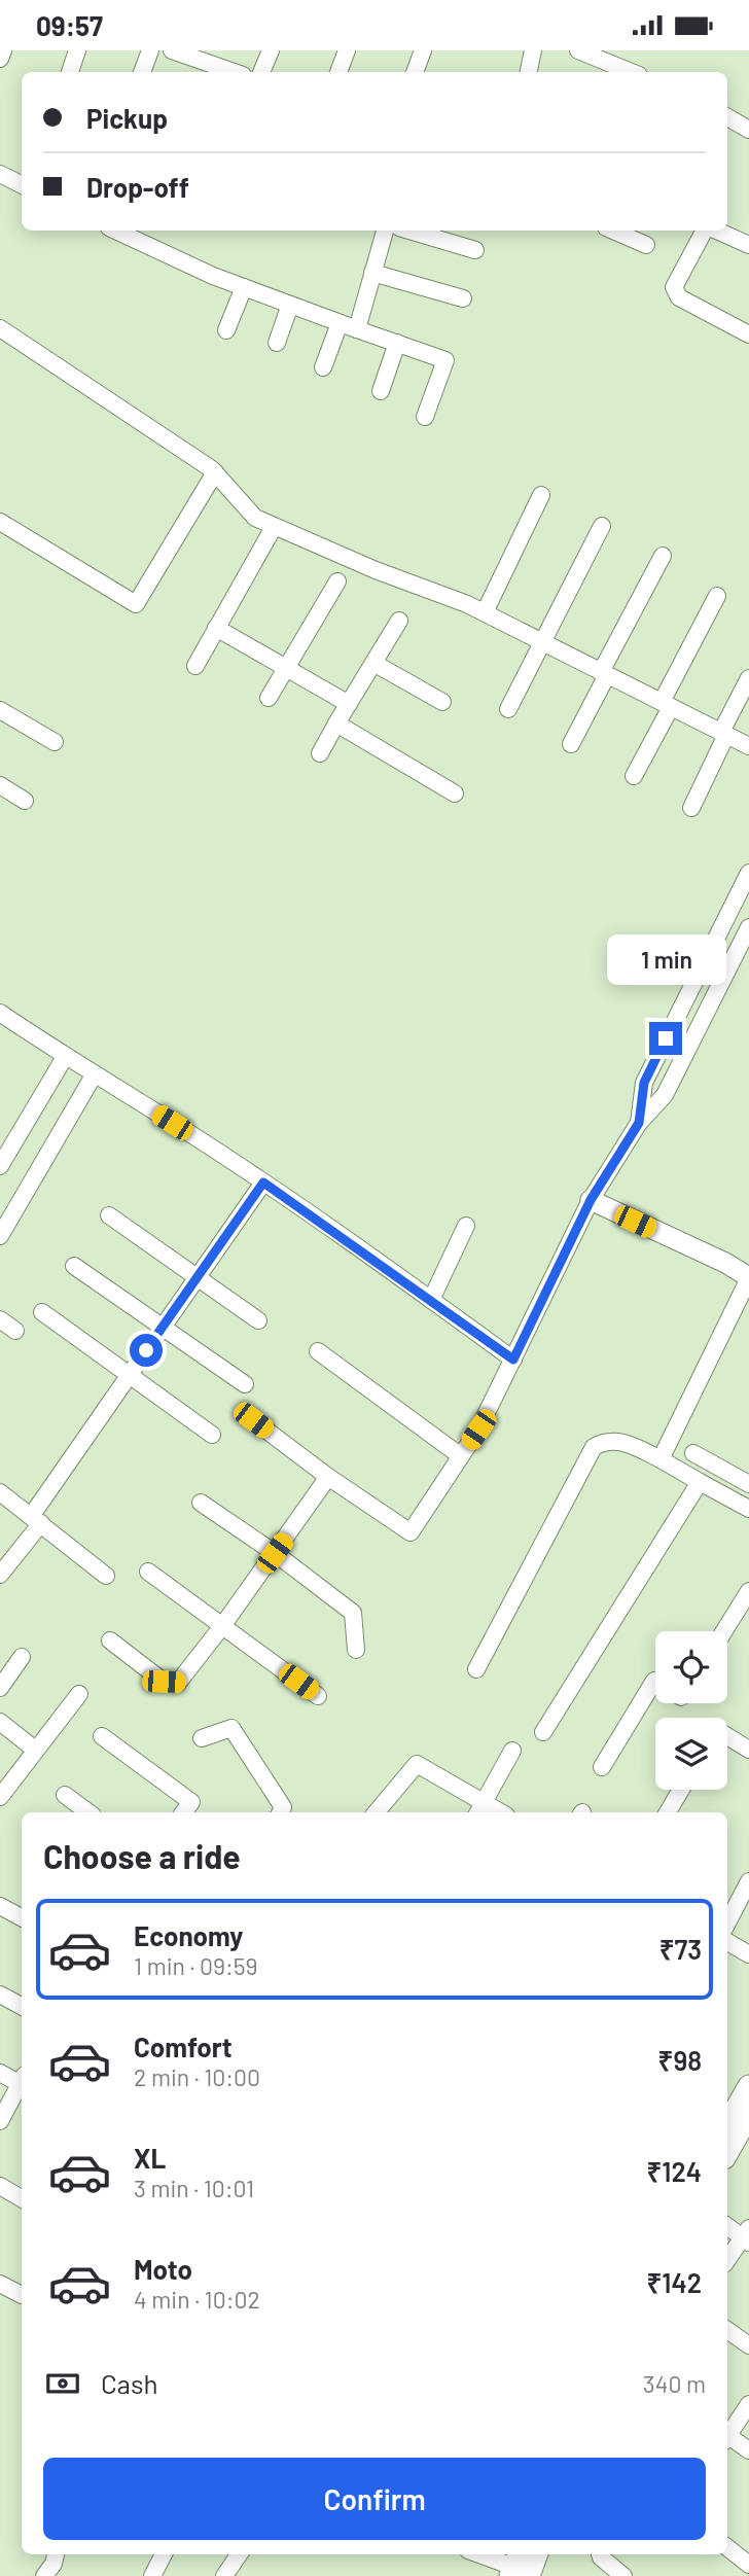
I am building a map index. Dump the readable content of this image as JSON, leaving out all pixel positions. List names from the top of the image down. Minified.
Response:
{"page":{"status":"09:57","banner":["Pickup","Drop-off"],"bubble":"1 min","heading":"Choose a ride","list":[{"name":"Economy","note":"1 min · 09:59","value":"₹73"},{"name":"Comfort","note":"2 min · 10:00","value":"₹98"},{"name":"XL","note":"3 min · 10:01","value":"₹124"},{"name":"Moto","note":"4 min · 10:02","value":"₹142"}],"pay":["Cash","340 m"],"buttons":"Confirm"}}
